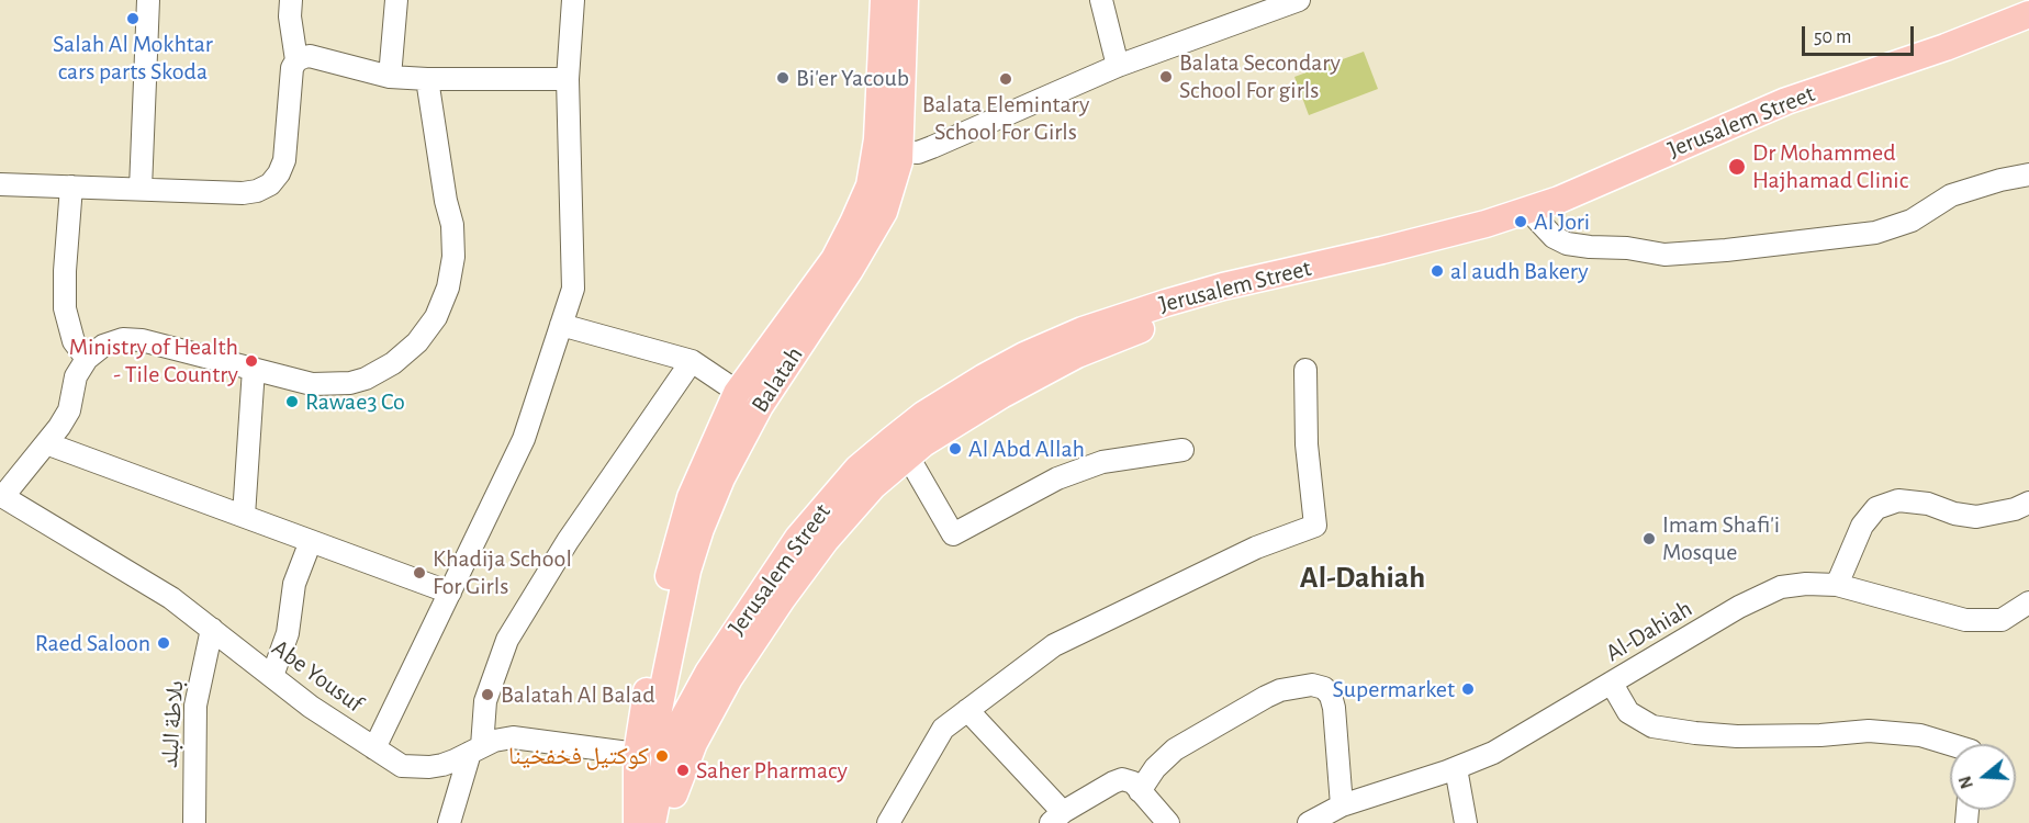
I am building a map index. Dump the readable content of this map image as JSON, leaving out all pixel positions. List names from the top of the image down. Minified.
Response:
{"streets":{"main road":["Jerusalem Street","Balatah"],"street":["Al-Dahiah","Abe Yousuf","بلاطة البلد"]},"crossings":[["Jerusalem Street","Balatah"],["Balatah","Abe Yousuf"],["Abe Yousuf","بلاطة البلد"]],"districts":["Al-Dahiah"],"places":["Salah Al Mokhtar cars parts Skoda","Balata Secondary School For girls","Bi'er Yacoub","Balata Elemintary School For Girls","Dr Mohammed Hajhamad Clinic","Al Jori","al audh Bakery","Ministry of Health - Tile Country","Rawae3 Co","Al Abd Allah","Imam Shafi'i Mosque","Khadija School For Girls","Raed Saloon","Supermarket","Balatah Al Balad","كوكتيل فخفخينا","Saher Pharmacy"],"scale_bar":"50 m","north":"left"}
